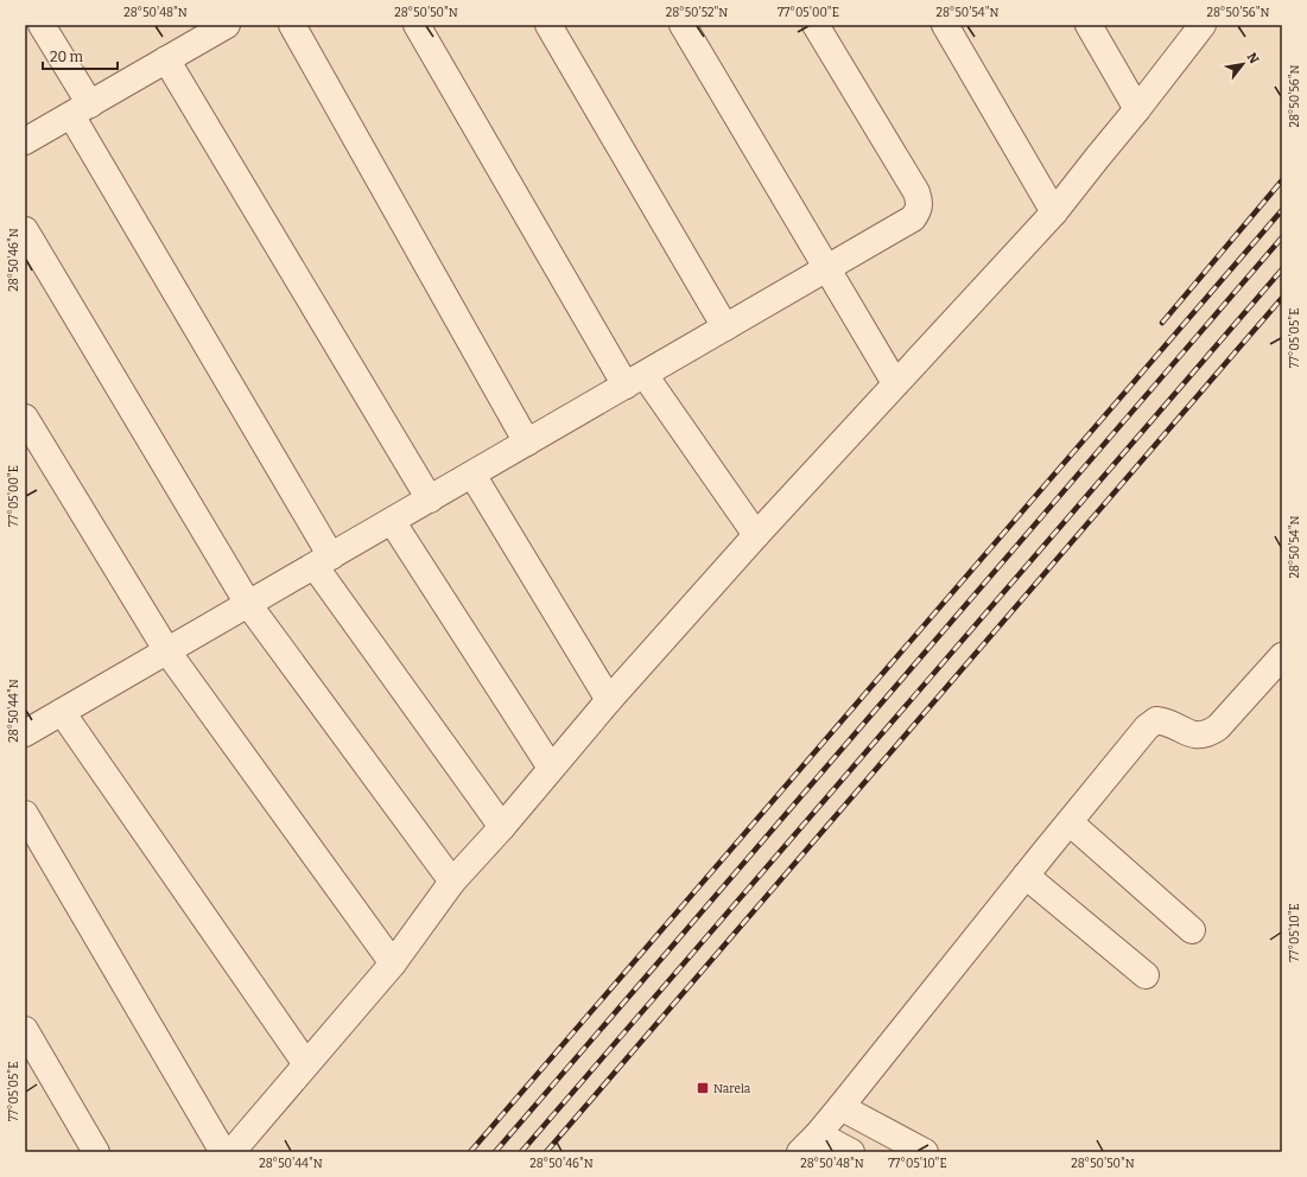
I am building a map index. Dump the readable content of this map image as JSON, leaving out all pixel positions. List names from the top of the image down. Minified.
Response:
{"places":{"transit":["Narela"]},"scale_bar":"20 m","north":"top right","coordinates":["28°50'48\"N","28°50'50\"N","28°50'52\"N","77°05'00\"E","28°50'54\"N","28°50'56\"N","28°50'46\"N","77°05'05\"E","28°50'44\"N","77°05'10\"E"]}
